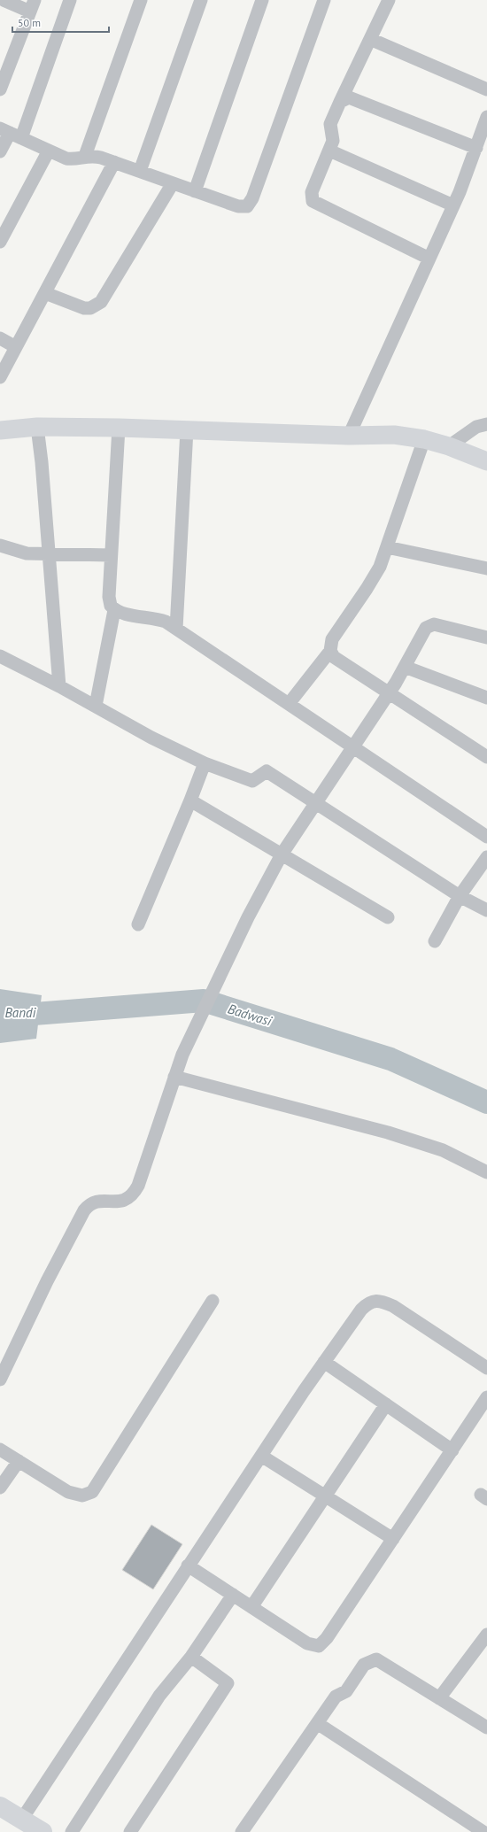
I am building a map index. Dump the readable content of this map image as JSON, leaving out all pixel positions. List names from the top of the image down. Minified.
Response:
{"water":["Bandi","Badwasi"],"scale_bar":"50 m"}
